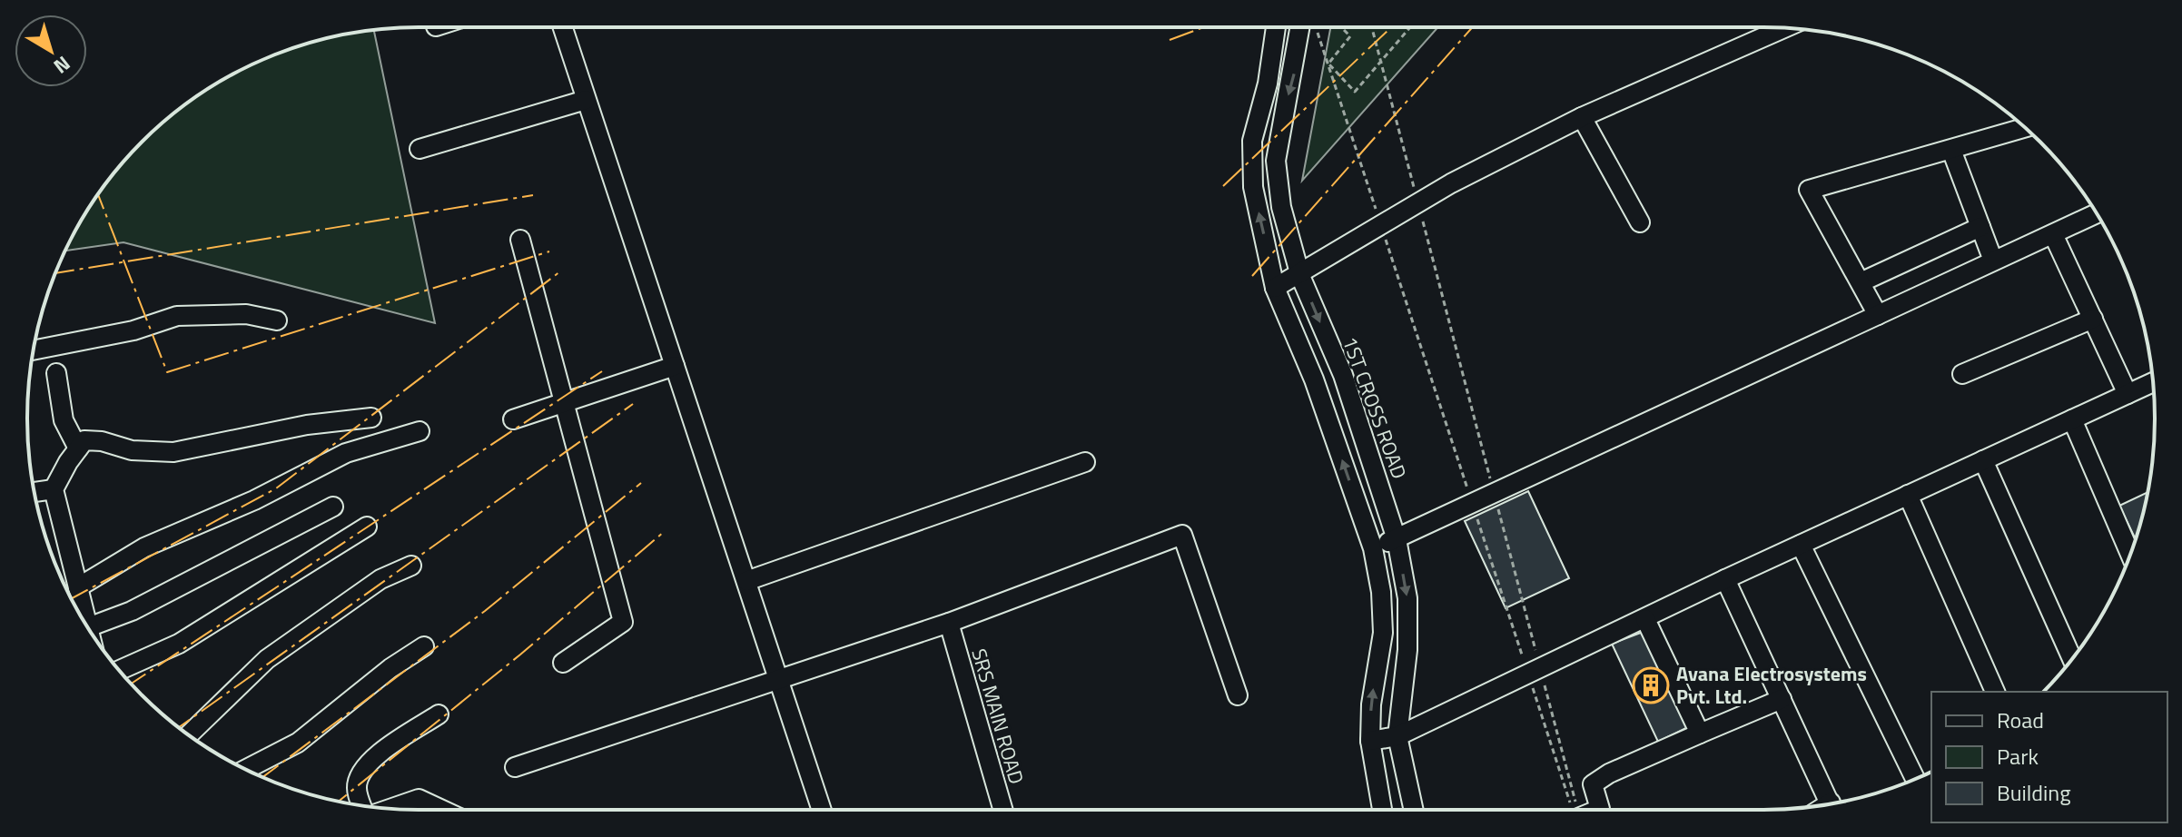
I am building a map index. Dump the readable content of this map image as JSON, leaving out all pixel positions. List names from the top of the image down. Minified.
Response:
{"streets":{"street":["1ST CROSS ROAD","SRS MAIN ROAD"]},"places":{"building":["Avana Electrosystems Pvt. Ltd."]},"legend":["Road","Park","Building"],"north":"bottom right"}
